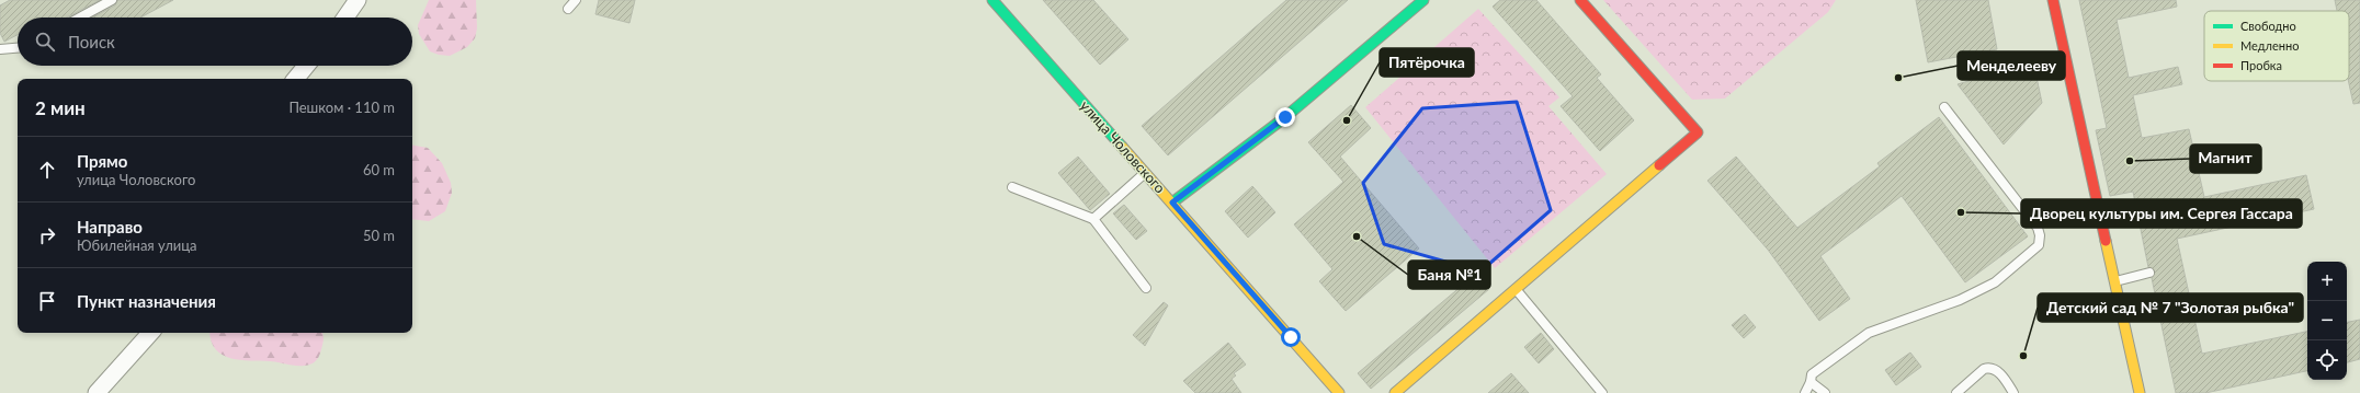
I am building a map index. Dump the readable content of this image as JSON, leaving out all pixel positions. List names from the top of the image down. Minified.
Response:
{"streets":{"street":["улица Чоловского"]},"places":["Менделееву","Пятёрочка","Магнит","Дворец культуры им. Сергея Гассара","Баня №1","Детский сад № 7 \"Золотая рыбка\""],"legend":["Свободно","Медленно","Пробка"],"page":{"search":"Поиск","heading":["2 мин","Пешком · 110 m"],"list":[["Прямо","улица Чоловского","60 m"],["Направо","Юбилейная улица","50 m"],"Пункт назначения"],"map_buttons":["+","−"]}}
